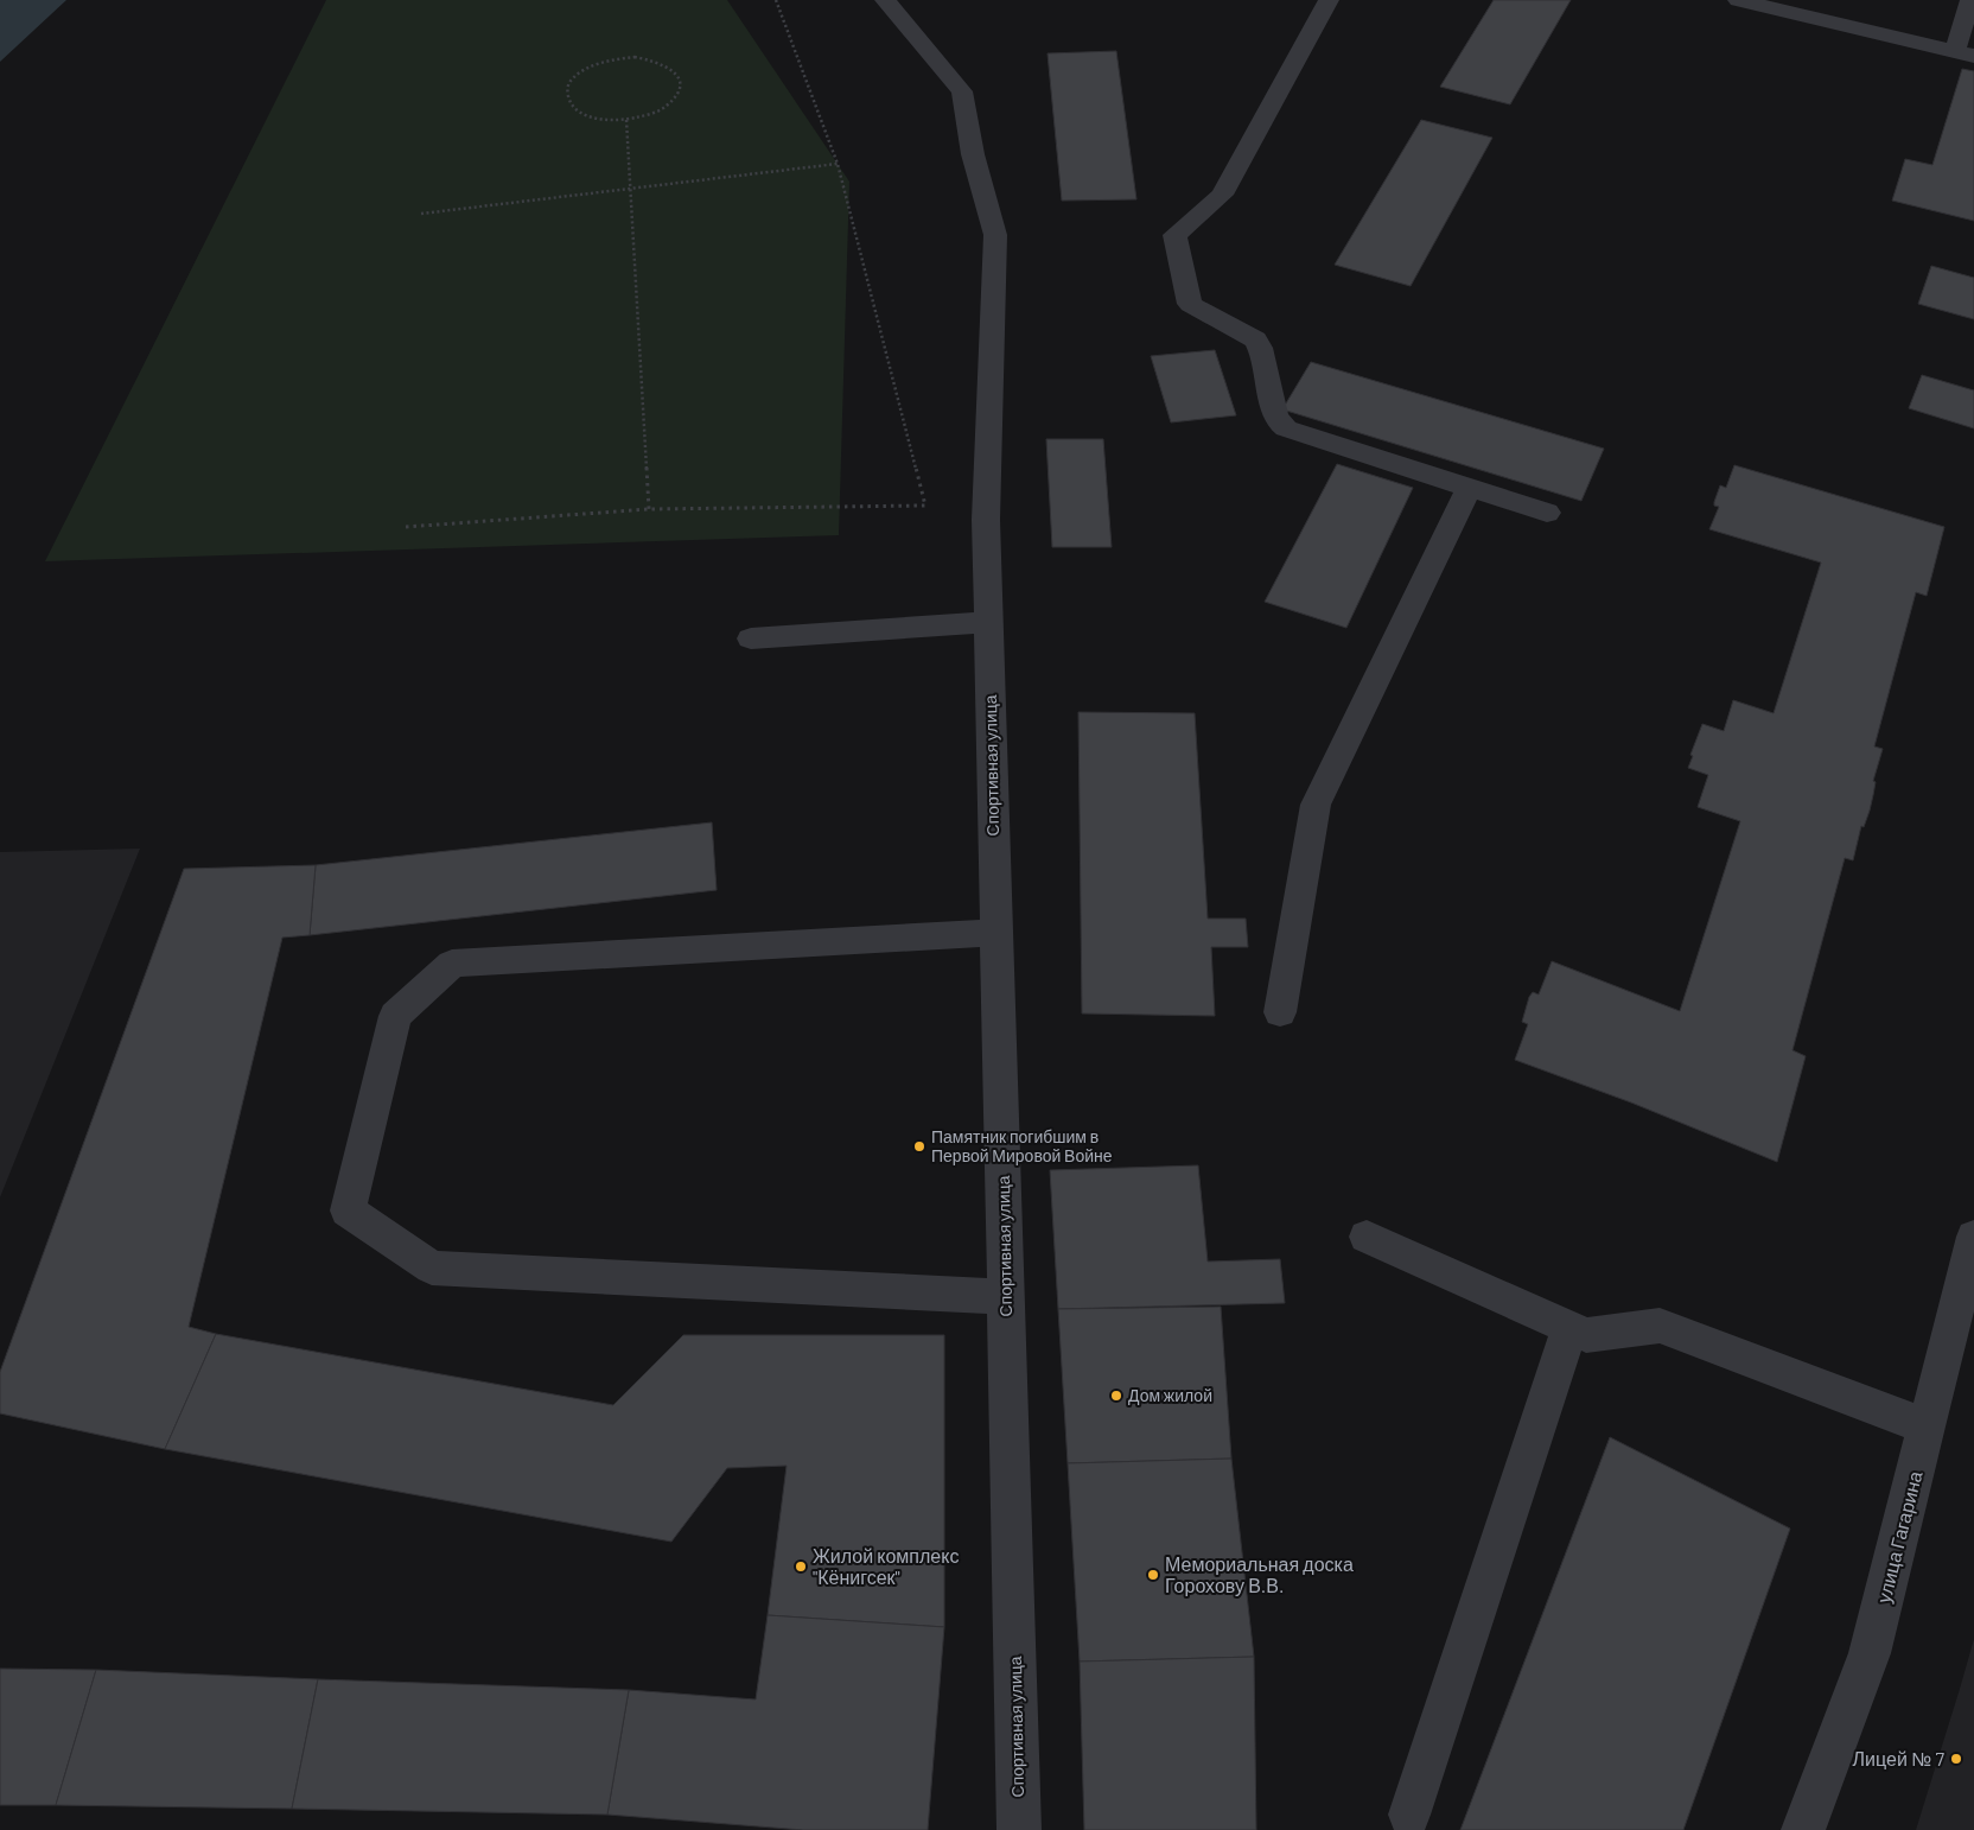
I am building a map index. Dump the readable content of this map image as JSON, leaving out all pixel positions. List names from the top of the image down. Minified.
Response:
{"streets":{"street":["Спортивная улица","улица Гагарина"]},"places":["Памятник погибшим в Первой Мировой Войне","Дом жилой","Жилой комплекс \"Кёнигсек\"","Мемориальная доска Горохову В.В.","Лицей № 7"]}
